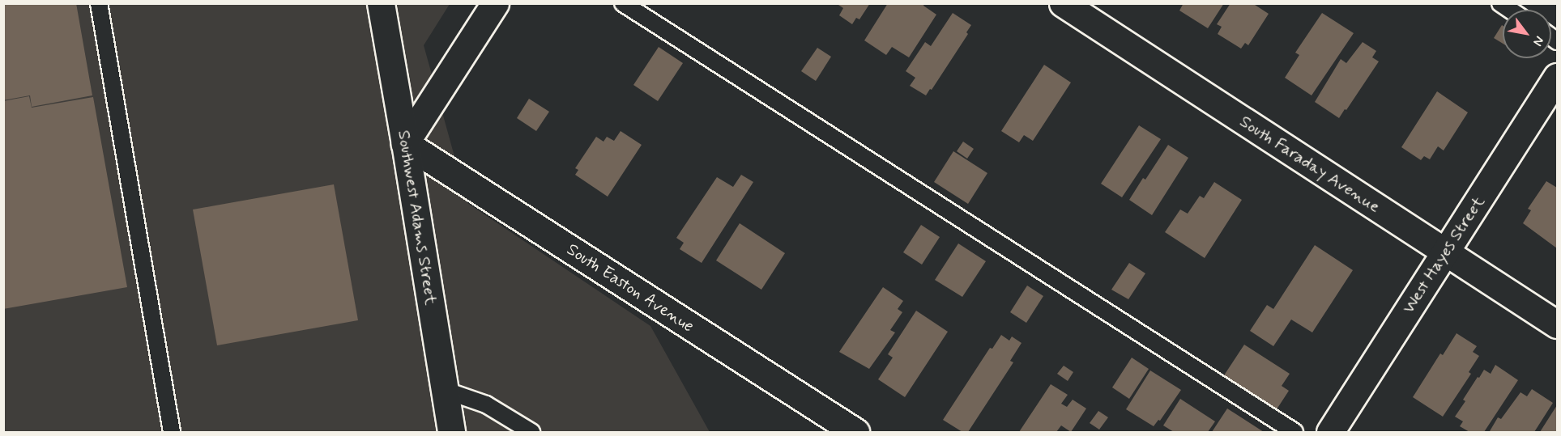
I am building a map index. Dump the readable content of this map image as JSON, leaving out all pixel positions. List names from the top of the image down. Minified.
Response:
{"streets":{"street":["South Faraday Avenue","Southwest Adams Street","West Hayes Street","South Easton Avenue"]},"crossings":[["South Faraday Avenue","West Hayes Street"],["Southwest Adams Street","South Easton Avenue"]],"north":"bottom right"}
